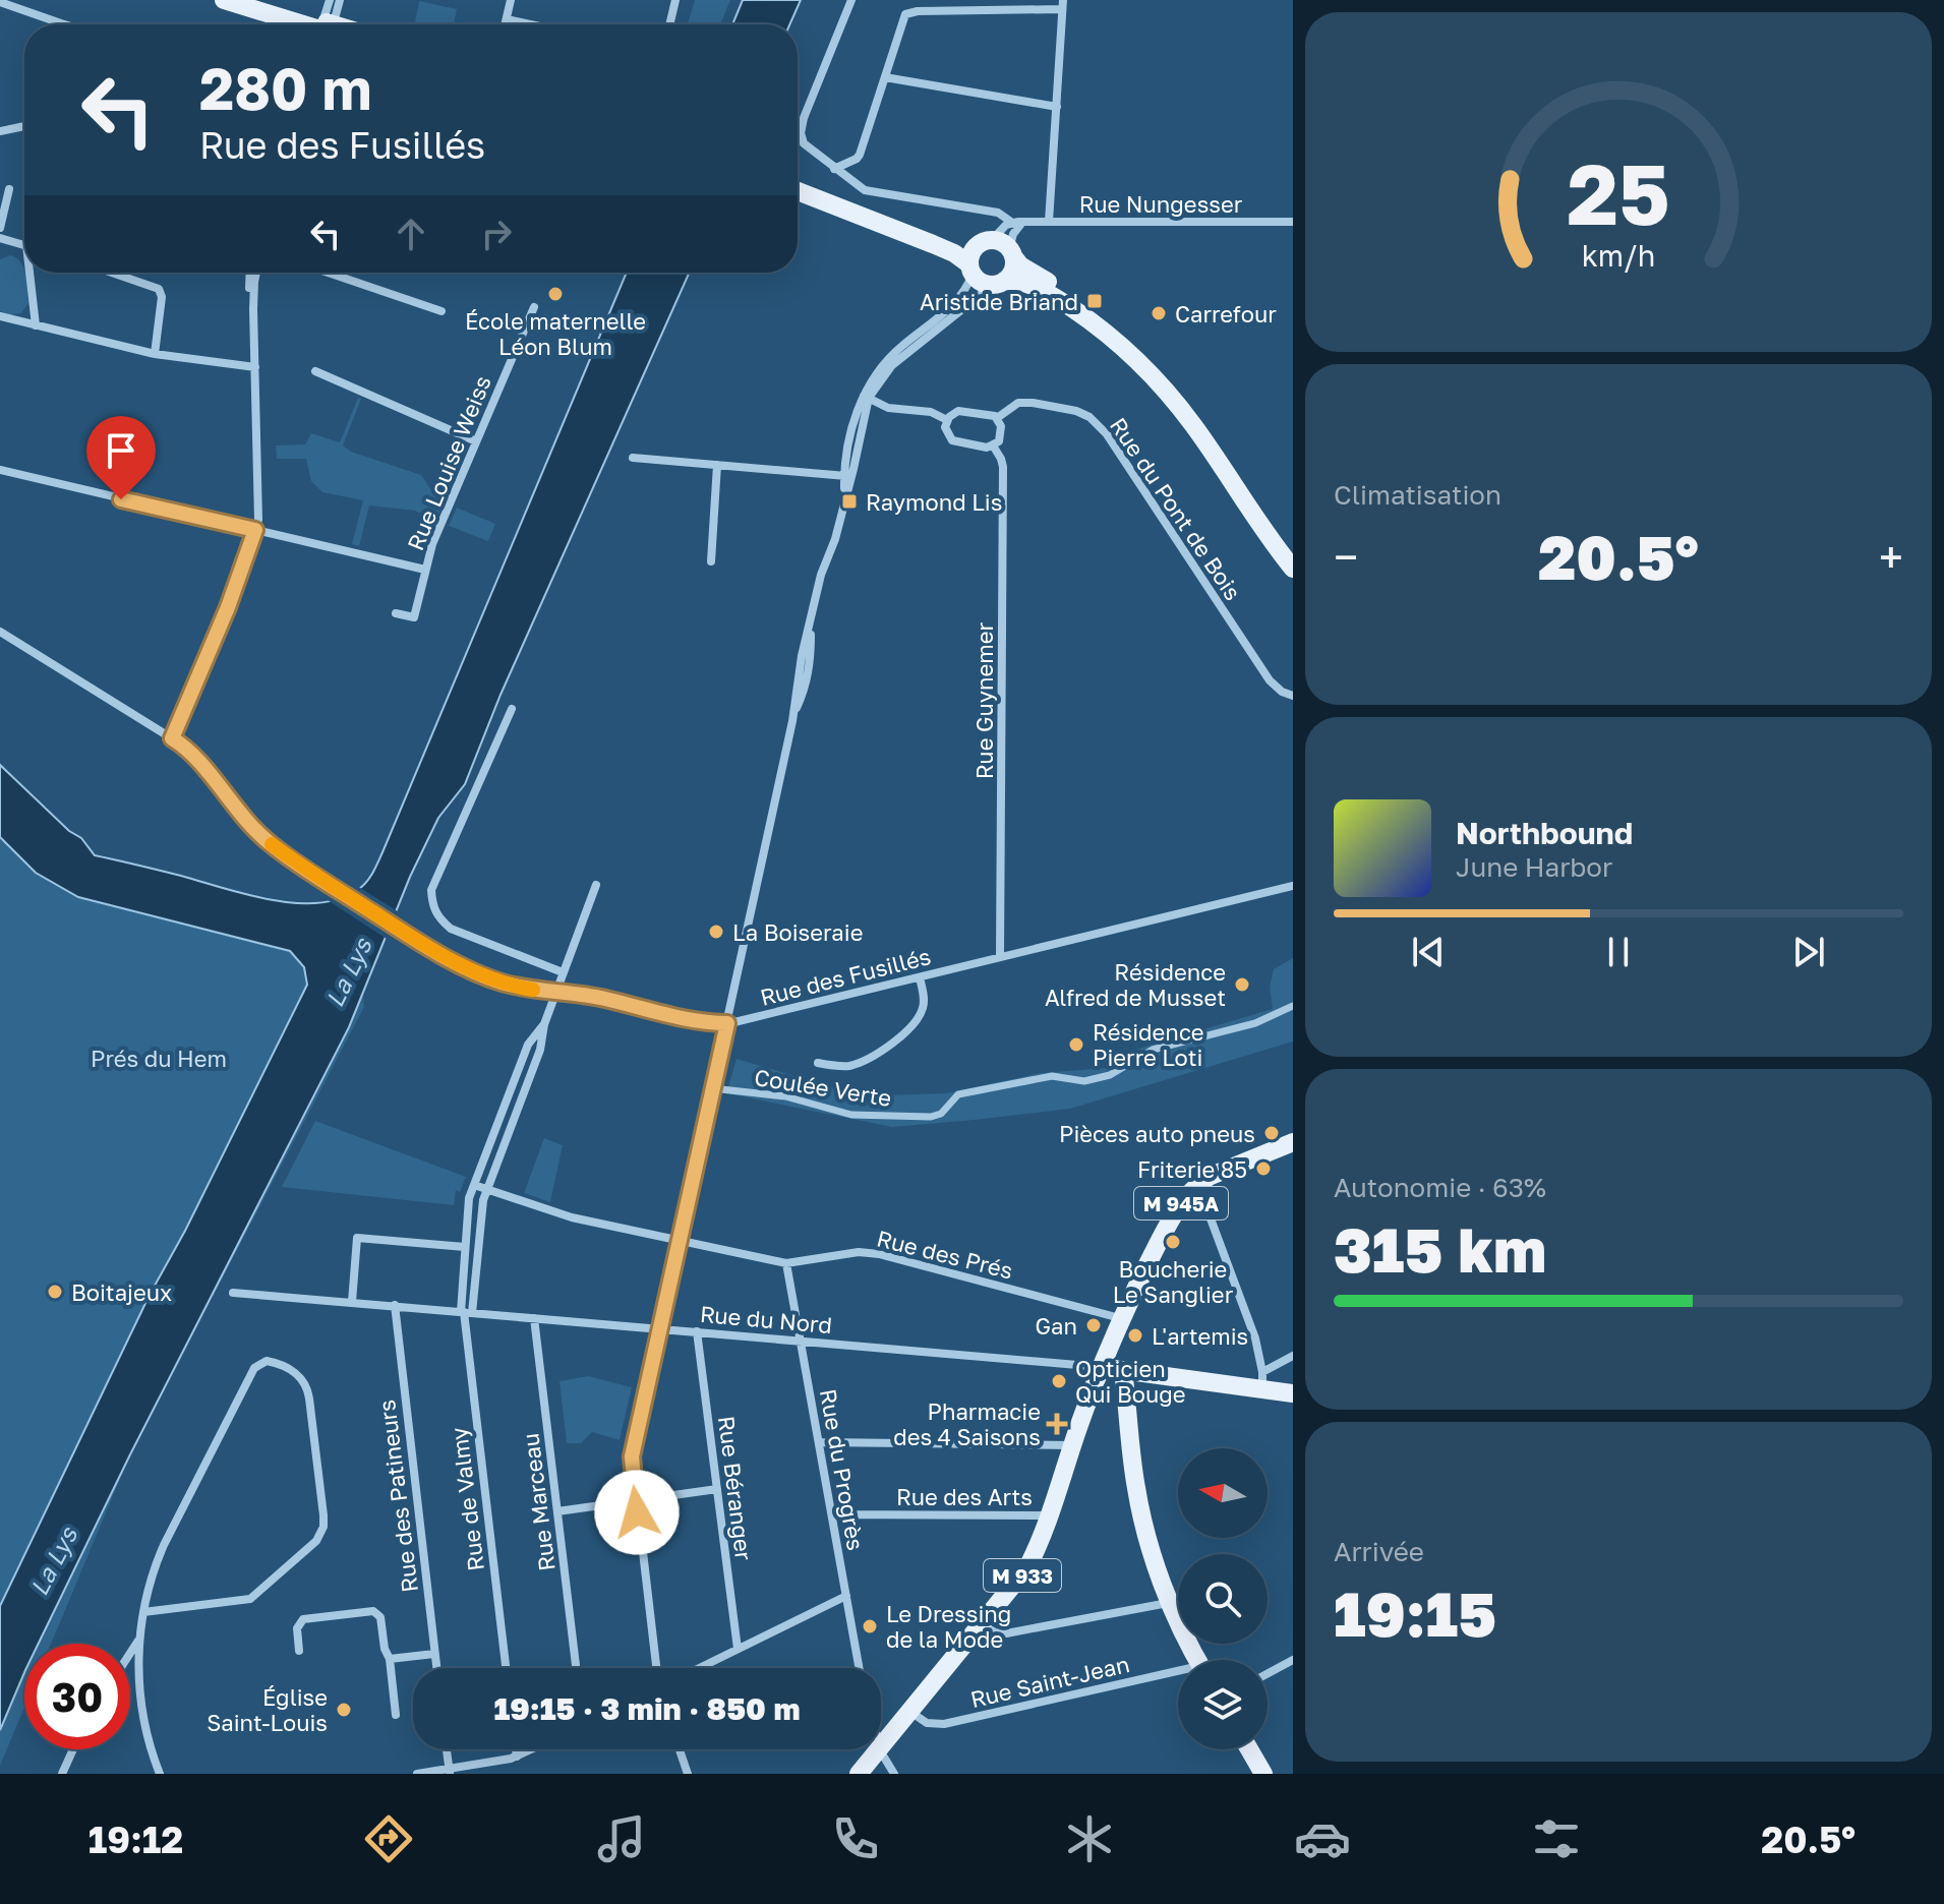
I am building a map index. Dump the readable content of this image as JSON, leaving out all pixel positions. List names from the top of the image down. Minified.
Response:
{"streets":{"main road":["M 945A","M 933"],"street":["Rue Nungesser","Rue Louise Weiss","Rue du Pont de Bois","Rue Guynemer","Rue des Fusillés","Coulée Verte","Rue des Prés","Rue du Nord","Rue du Progrès","Rue Béranger","Rue des Patineurs","Rue des Arts","Rue de Valmy","Rue Marceau","Rue Saint-Jean"]},"crossings":[["Rue du Pont de Bois","Rue Guynemer"],["Rue Guynemer","Rue des Fusillés"],["M 945A","Rue des Prés"],["M 945A","Rue du Nord"],["M 945A","M 933"],["Rue des Prés","Rue du Progrès"],["Rue du Nord","Rue du Progrès"],["Rue du Nord","Rue Béranger"],["Rue du Nord","Rue des Patineurs"],["Rue du Nord","Rue de Valmy"],["Rue du Nord","Rue Marceau"],["Rue du Nord","M 933"],["Rue du Progrès","Rue des Arts"],["Rue des Arts","M 933"],["M 933","Rue Saint-Jean"]],"water":["La Lys"],"parks":["Prés du Hem"],"places":{"other":["École maternelle Léon Blum","Carrefour","La Boiseraie","Résidence Alfred de Musset","Résidence Pierre Loti","Pièces auto pneus","Friterie 85","Boucherie Le Sanglier","Boitajeux","Gan","L'artemis","Opticien Qui Bouge","Le Dressing de la Mode","Église Saint-Louis"],"transit":["Aristide Briand","Raymond Lis"],"health":["Pharmacie des 4 Saisons"]},"north":"left","page":{"turn":["280 m","Rue des Fusillés"],"tile":["Climatisation",["Autonomie · 63%","315 km"],["Arrivée","19:15"]],"heat":["−","20.5°","+"],"song":["Northbound","June Harbor"],"limit":"30","trip":"19:15 · 3 min · 850 m","tabs":["19:12","20.5°"],"gauge":["25","km/h"]}}
